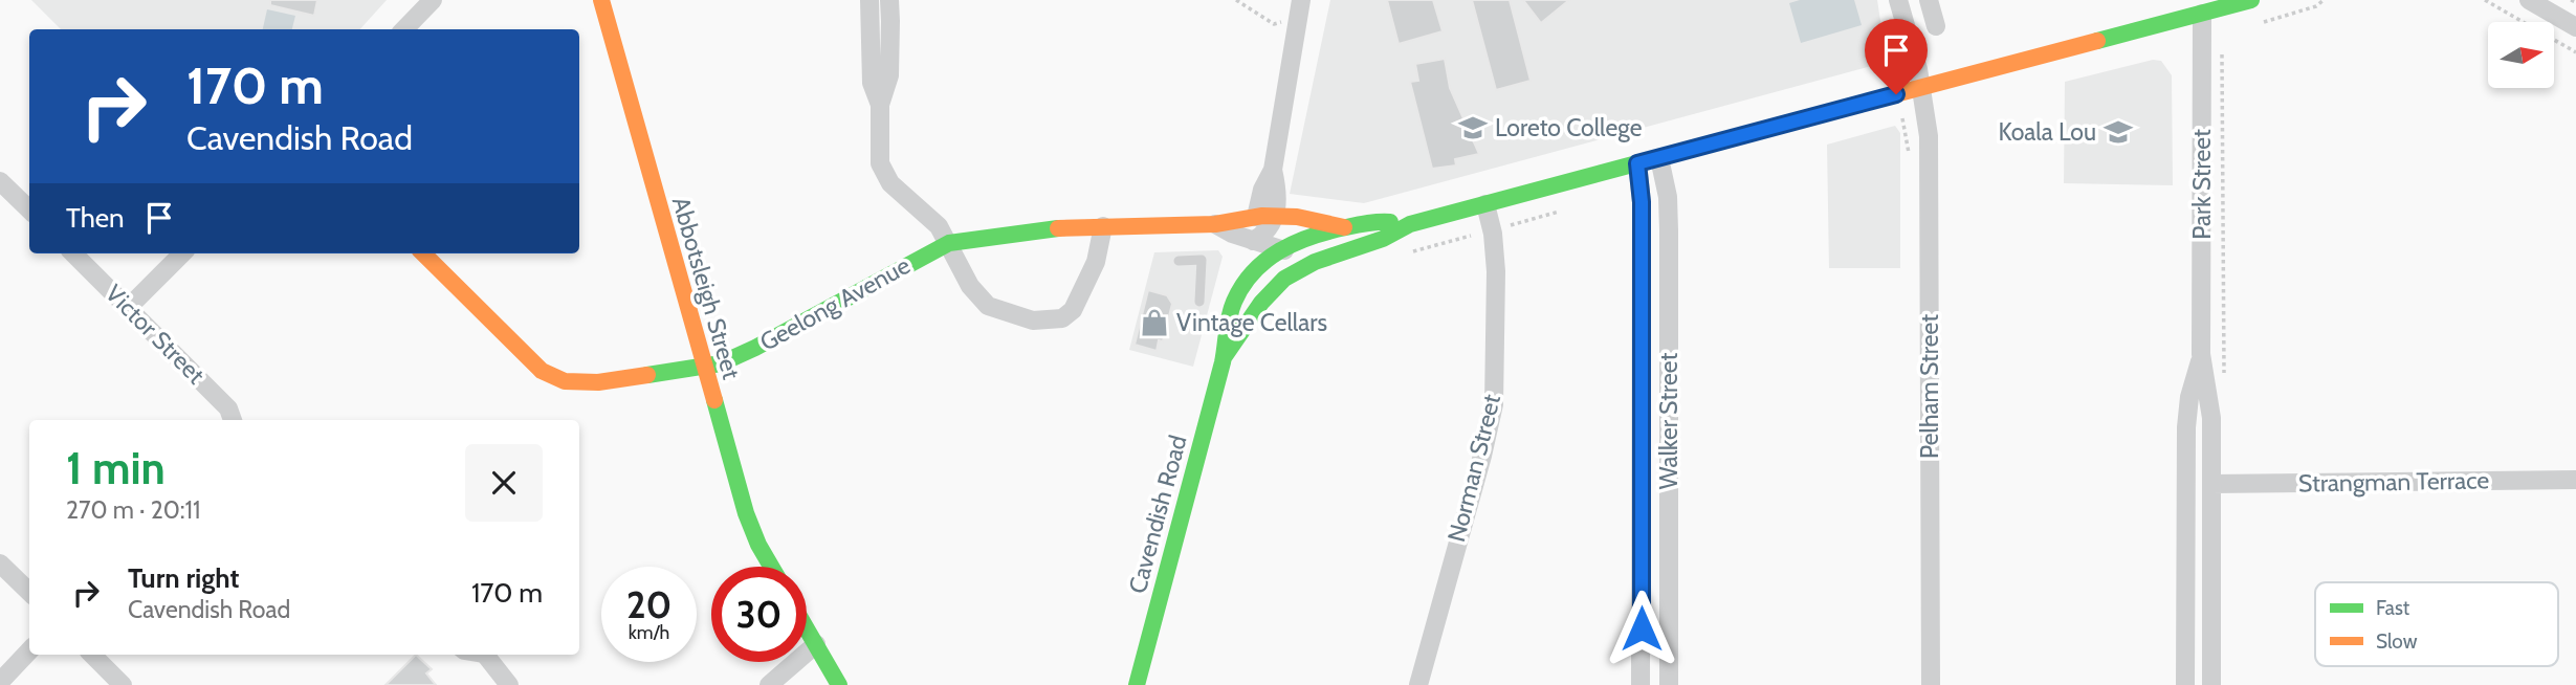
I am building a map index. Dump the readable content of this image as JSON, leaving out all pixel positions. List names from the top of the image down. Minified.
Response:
{"streets":{"main road":["Abbotsleigh Street","Geelong Avenue","Cavendish Road"],"street":["Park Street","Victor Street","Pelham Street","Walker Street","Norman Street","Strangman Terrace"]},"crossings":[["Park Street","Strangman Terrace"],["Park Street","Cavendish Road"],["Abbotsleigh Street","Geelong Avenue"],["Geelong Avenue","Cavendish Road"],["Pelham Street","Cavendish Road"],["Walker Street","Cavendish Road"],["Norman Street","Cavendish Road"]],"places":{"school or university":["Loreto College","Koala Lou"],"shop":["Vintage Cellars"]},"legend":["Fast","Slow"],"north":"right","page":{"turn":["170 m","Cavendish Road"],"then":"Then","heading":["1 min","270 m · 20:11"],"list":[{"name":"Turn right","note":"Cavendish Road","value":"170 m"}],"speed":"20 km/h","limit":"30"}}
